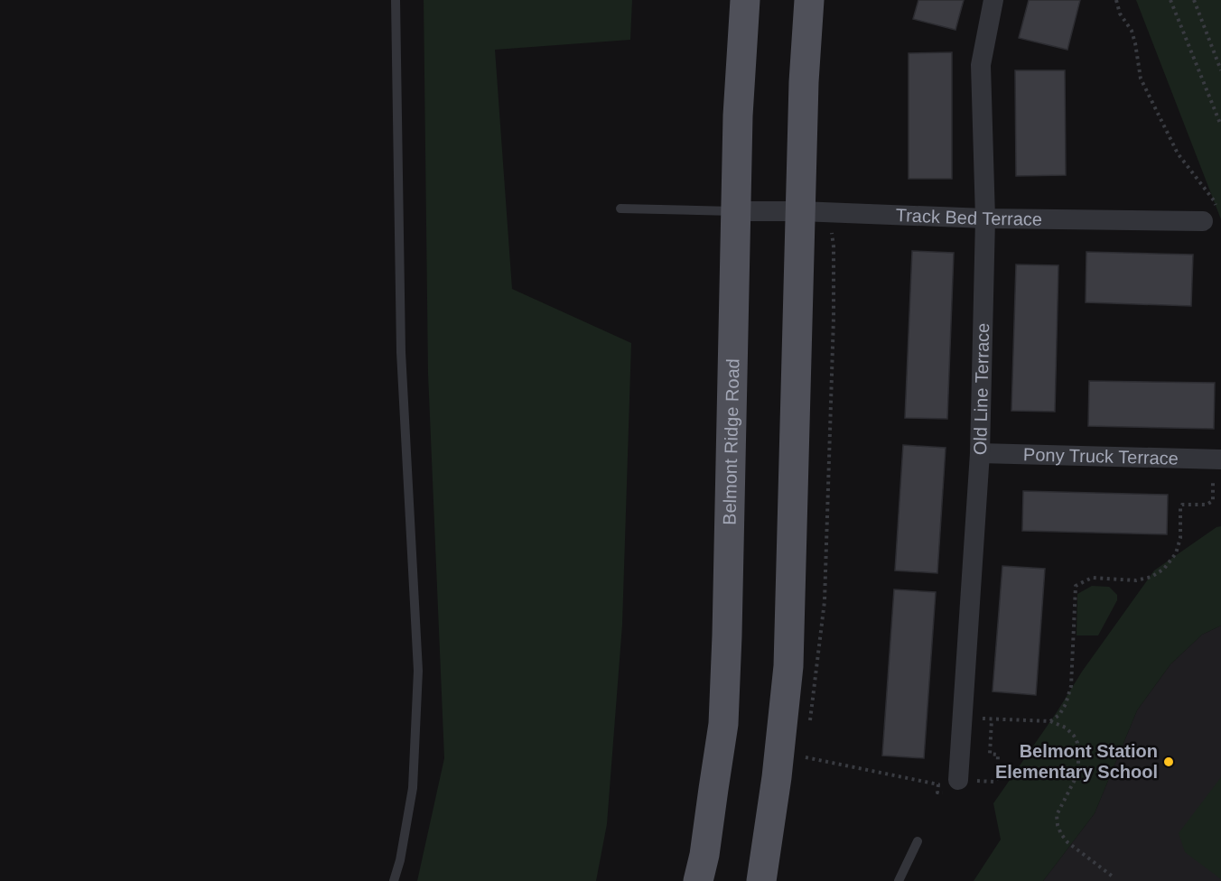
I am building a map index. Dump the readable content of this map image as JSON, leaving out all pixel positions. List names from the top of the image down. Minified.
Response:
{"streets":{"main road":["Belmont Ridge Road"],"street":["Track Bed Terrace","Old Line Terrace","Pony Truck Terrace"]},"crossings":[["Track Bed Terrace","Old Line Terrace"],["Track Bed Terrace","Belmont Ridge Road"],["Old Line Terrace","Pony Truck Terrace"]],"places":["Belmont Station Elementary School"]}
